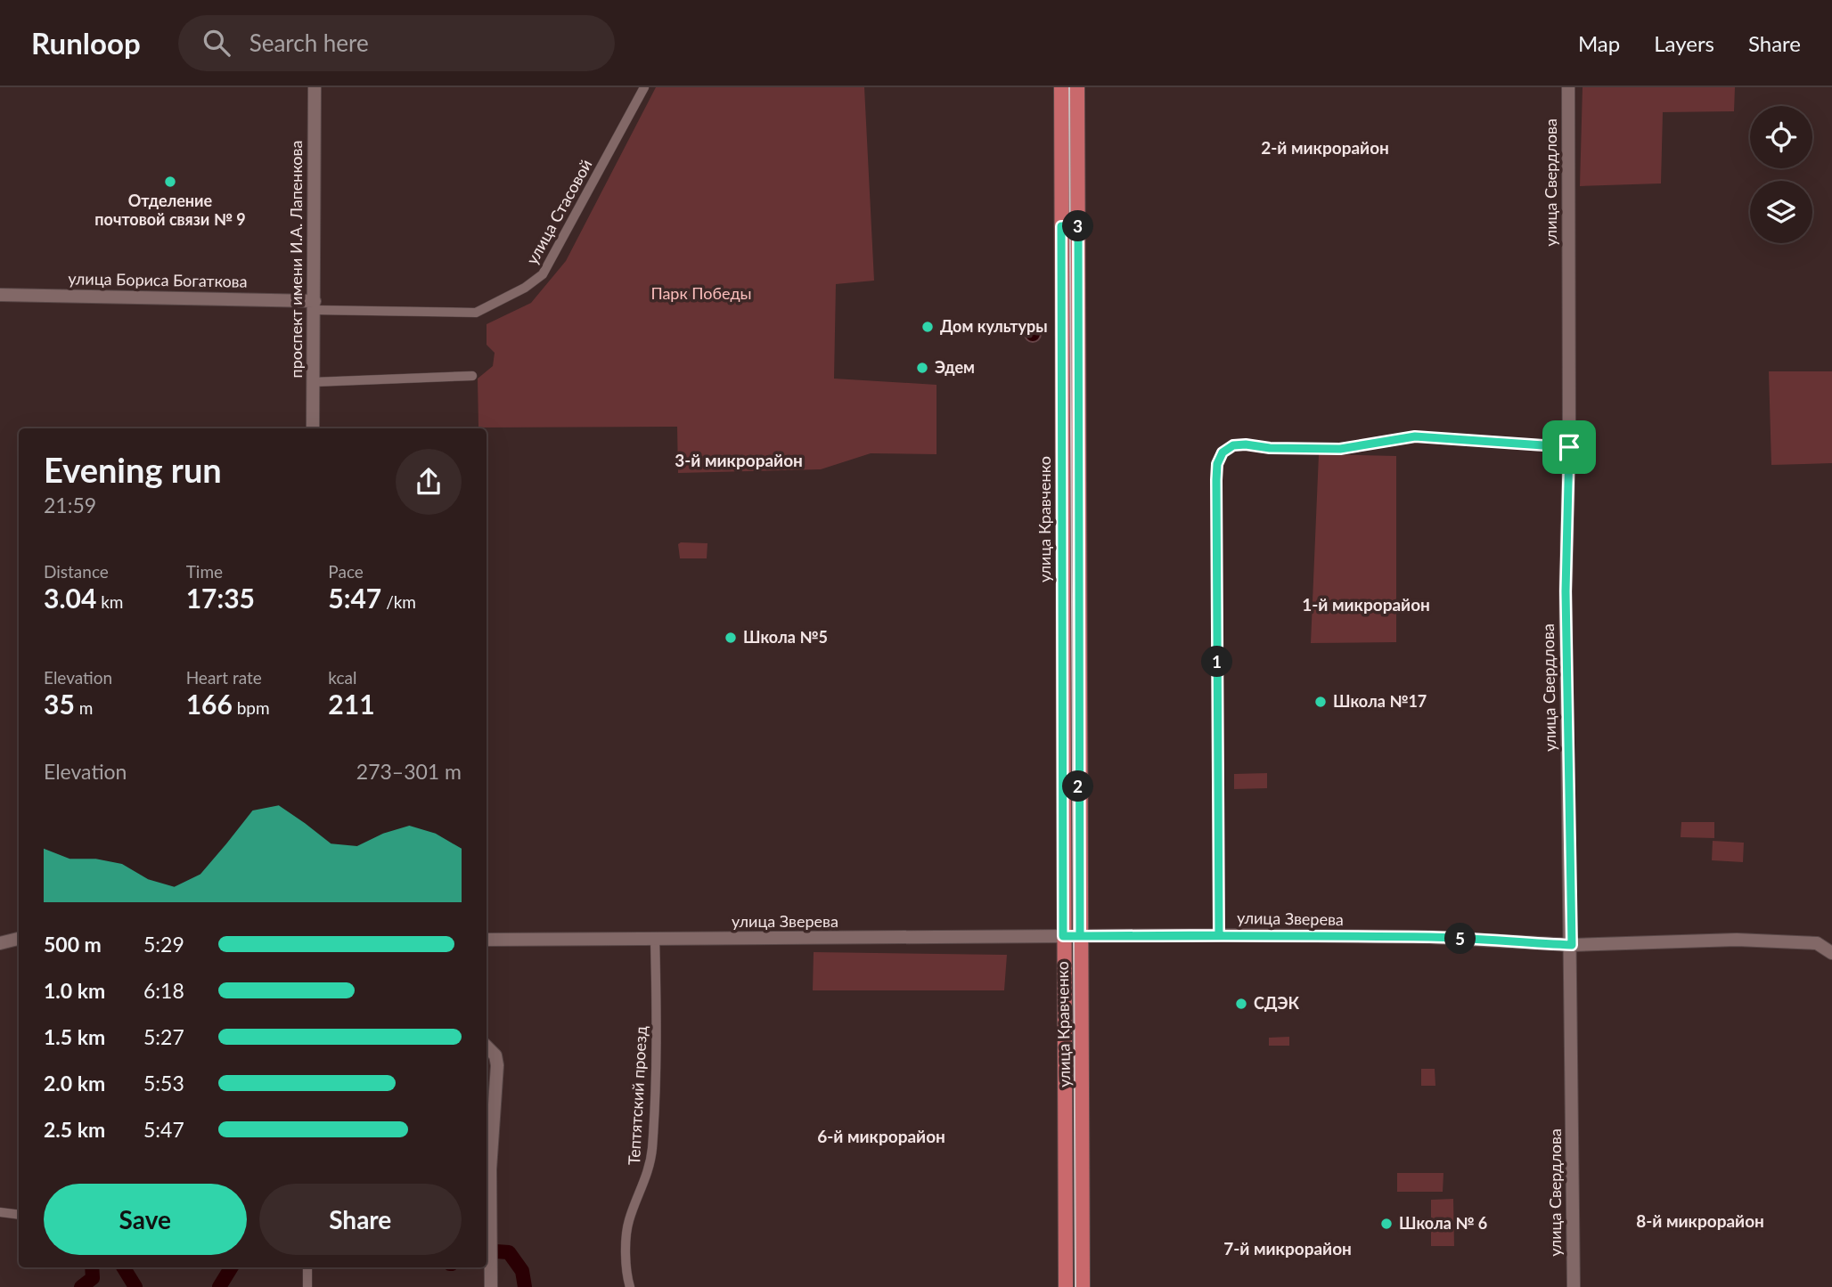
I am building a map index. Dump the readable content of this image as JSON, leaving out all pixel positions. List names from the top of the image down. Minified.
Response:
{"streets":{"main road":["улица Свердлова","проспект имени И.А. Лапенкова","улица Бориса Богаткова","улица Кравченко","улица Зверева"],"street":["улица Стасовой","Тептятский проезд"]},"crossings":[["улица Свердлова","улица Зверева"],["улица Стасовой","проспект имени И.А. Лапенкова"],["улица Стасовой","улица Бориса Богаткова"],["проспект имени И.А. Лапенкова","улица Бориса Богаткова"],["улица Кравченко","улица Зверева"],["улица Зверева","Тептятский проезд"]],"districts":["2-й микрорайон","3-й микрорайон","1-й микрорайон","6-й микрорайон","8-й микрорайон","7-й микрорайон"],"parks":["Парк Победы"],"places":["Отделение почтовой связи № 9","Дом культуры","Эдем","Школа №5","Школа №17","СДЭК","Школа № 6"],"page":{"header":"Runloop","search":"Search here","nav":["Map","Layers","Share"],"pins":["3","1","2","5"],"heading":["Evening run","21:59"],"stats":[["Distance","3.04 km"],["Time","17:35"],["Pace","5:47 /km"],["Elevation","35 m"],["Heart rate","166 bpm"],["kcal","211"]],"chart":["Elevation","273–301 m"],"list":[{"name":"500 m","note":"5:29"},{"name":"1.0 km","note":"6:18"},{"name":"1.5 km","note":"5:27"},{"name":"2.0 km","note":"5:53"},{"name":"2.5 km","note":"5:47"}],"buttons":["Save","Share"]}}
